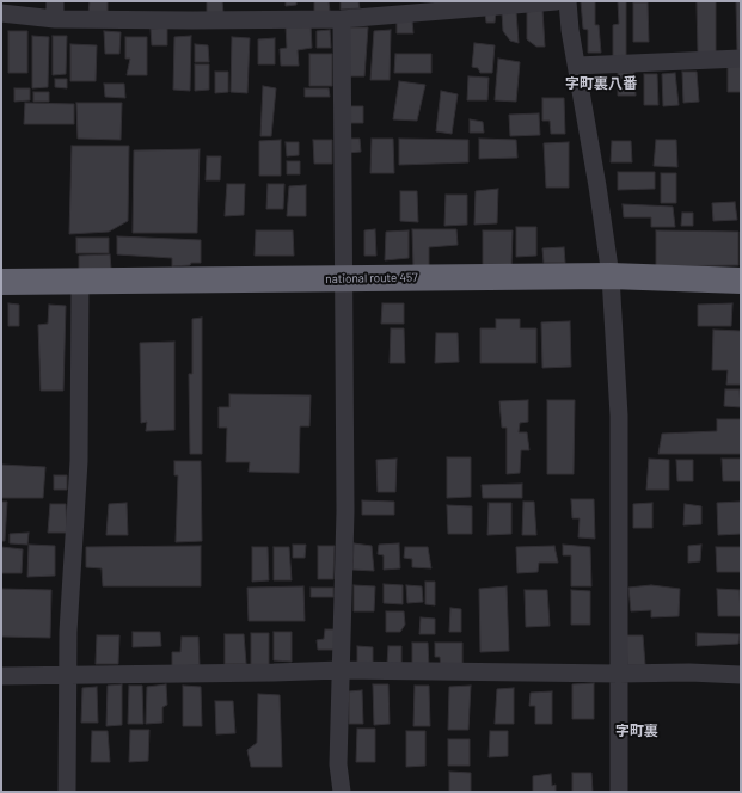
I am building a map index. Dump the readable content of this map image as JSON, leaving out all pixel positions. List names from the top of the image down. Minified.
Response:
{"streets":{"highway":["national route 457"]},"districts":["字町裏八番","字町裏"]}
